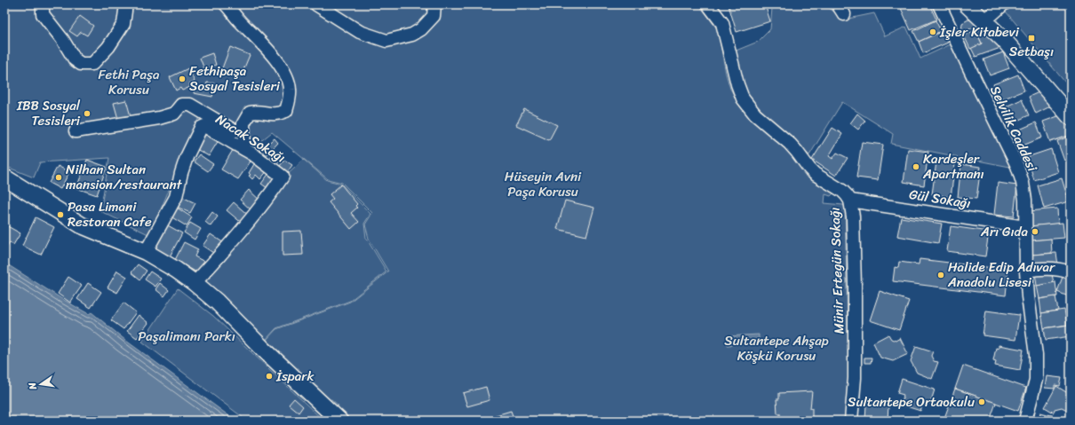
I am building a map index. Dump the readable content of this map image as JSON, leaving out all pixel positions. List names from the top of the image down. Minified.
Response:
{"streets":{"street":["Selvilik Caddesi","Nacak Sokağı","Gül Sokağı","Münir Ertegün Sokağı"]},"crossings":[["Selvilik Caddesi","Gül Sokağı"],["Gül Sokağı","Münir Ertegün Sokağı"]],"parks":["Fethi Paşa Korusu","Hüseyin Avni Paşa Korusu","Paşalimanı Parkı","Sultantepe Ahşap Köşkü Korusu"],"places":{"other":["İşler Kitabevi","Fethipaşa Sosyal Tesisleri","IBB Sosyal Tesisleri","Kardeşler Apartmanı","Nilhan Sultan mansion/restaurant","Pasa Limani Restoran Cafe","Arı Gıda","Halide Edip Adıvar Anadolu Lisesi","İspark","Sultantepe Ortaokulu"],"transit":["Setbaşı"]},"north":"left"}
